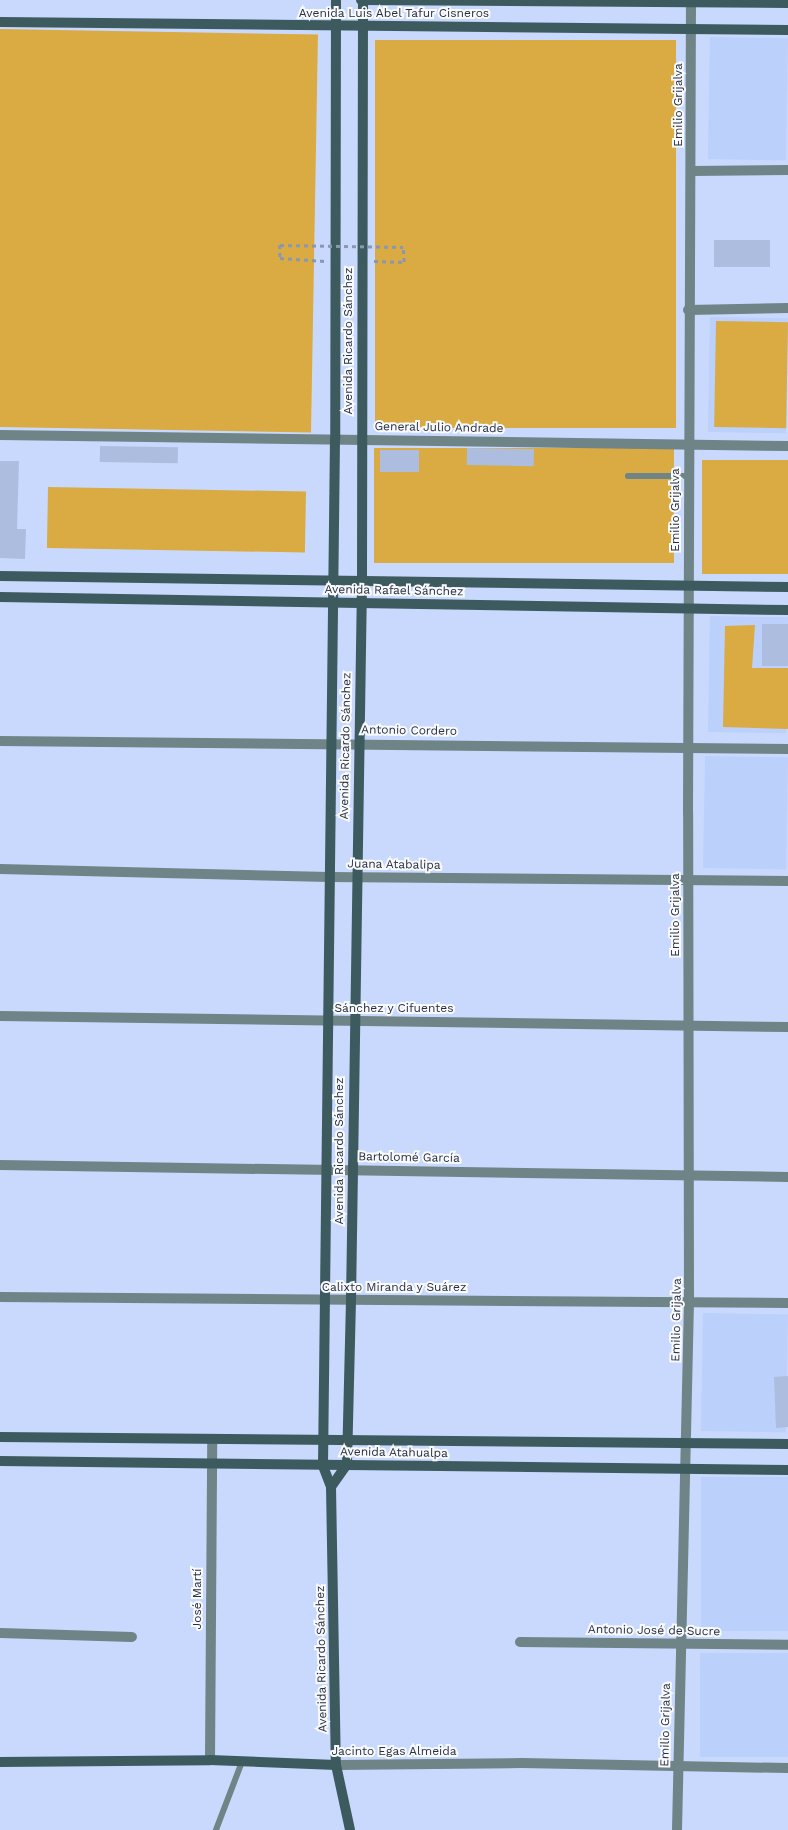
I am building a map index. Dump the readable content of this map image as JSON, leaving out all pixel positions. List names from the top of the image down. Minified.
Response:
{"streets":{"main road":["Avenida Luis Abel Tafur Cisneros","Avenida Ricardo Sánchez","Avenida Rafael Sánchez","Avenida Atahualpa","Jacinto Egas Almeida"],"street":["Emilio Grijalva","General Julio Andrade","Antonio Cordero","Juana Atabalipa","Sánchez y Cifuentes","Bartolomé García","Calixto Miranda y Suárez","José Martí","Antonio José de Sucre"]},"crossings":[["Avenida Luis Abel Tafur Cisneros","Emilio Grijalva"],["Avenida Luis Abel Tafur Cisneros","Avenida Ricardo Sánchez"],["Emilio Grijalva","General Julio Andrade"],["Emilio Grijalva","Avenida Rafael Sánchez"],["Emilio Grijalva","Antonio Cordero"],["Emilio Grijalva","Juana Atabalipa"],["Emilio Grijalva","Sánchez y Cifuentes"],["Emilio Grijalva","Bartolomé García"],["Emilio Grijalva","Calixto Miranda y Suárez"],["Emilio Grijalva","Avenida Atahualpa"],["Emilio Grijalva","Antonio José de Sucre"],["Emilio Grijalva","Jacinto Egas Almeida"],["Avenida Ricardo Sánchez","General Julio Andrade"],["Avenida Ricardo Sánchez","Avenida Rafael Sánchez"],["Avenida Ricardo Sánchez","Antonio Cordero"],["Avenida Ricardo Sánchez","Juana Atabalipa"],["Avenida Ricardo Sánchez","Sánchez y Cifuentes"],["Avenida Ricardo Sánchez","Bartolomé García"],["Avenida Ricardo Sánchez","Calixto Miranda y Suárez"],["Avenida Ricardo Sánchez","Avenida Atahualpa"],["Avenida Ricardo Sánchez","Jacinto Egas Almeida"],["Avenida Atahualpa","José Martí"],["José Martí","Jacinto Egas Almeida"]]}
